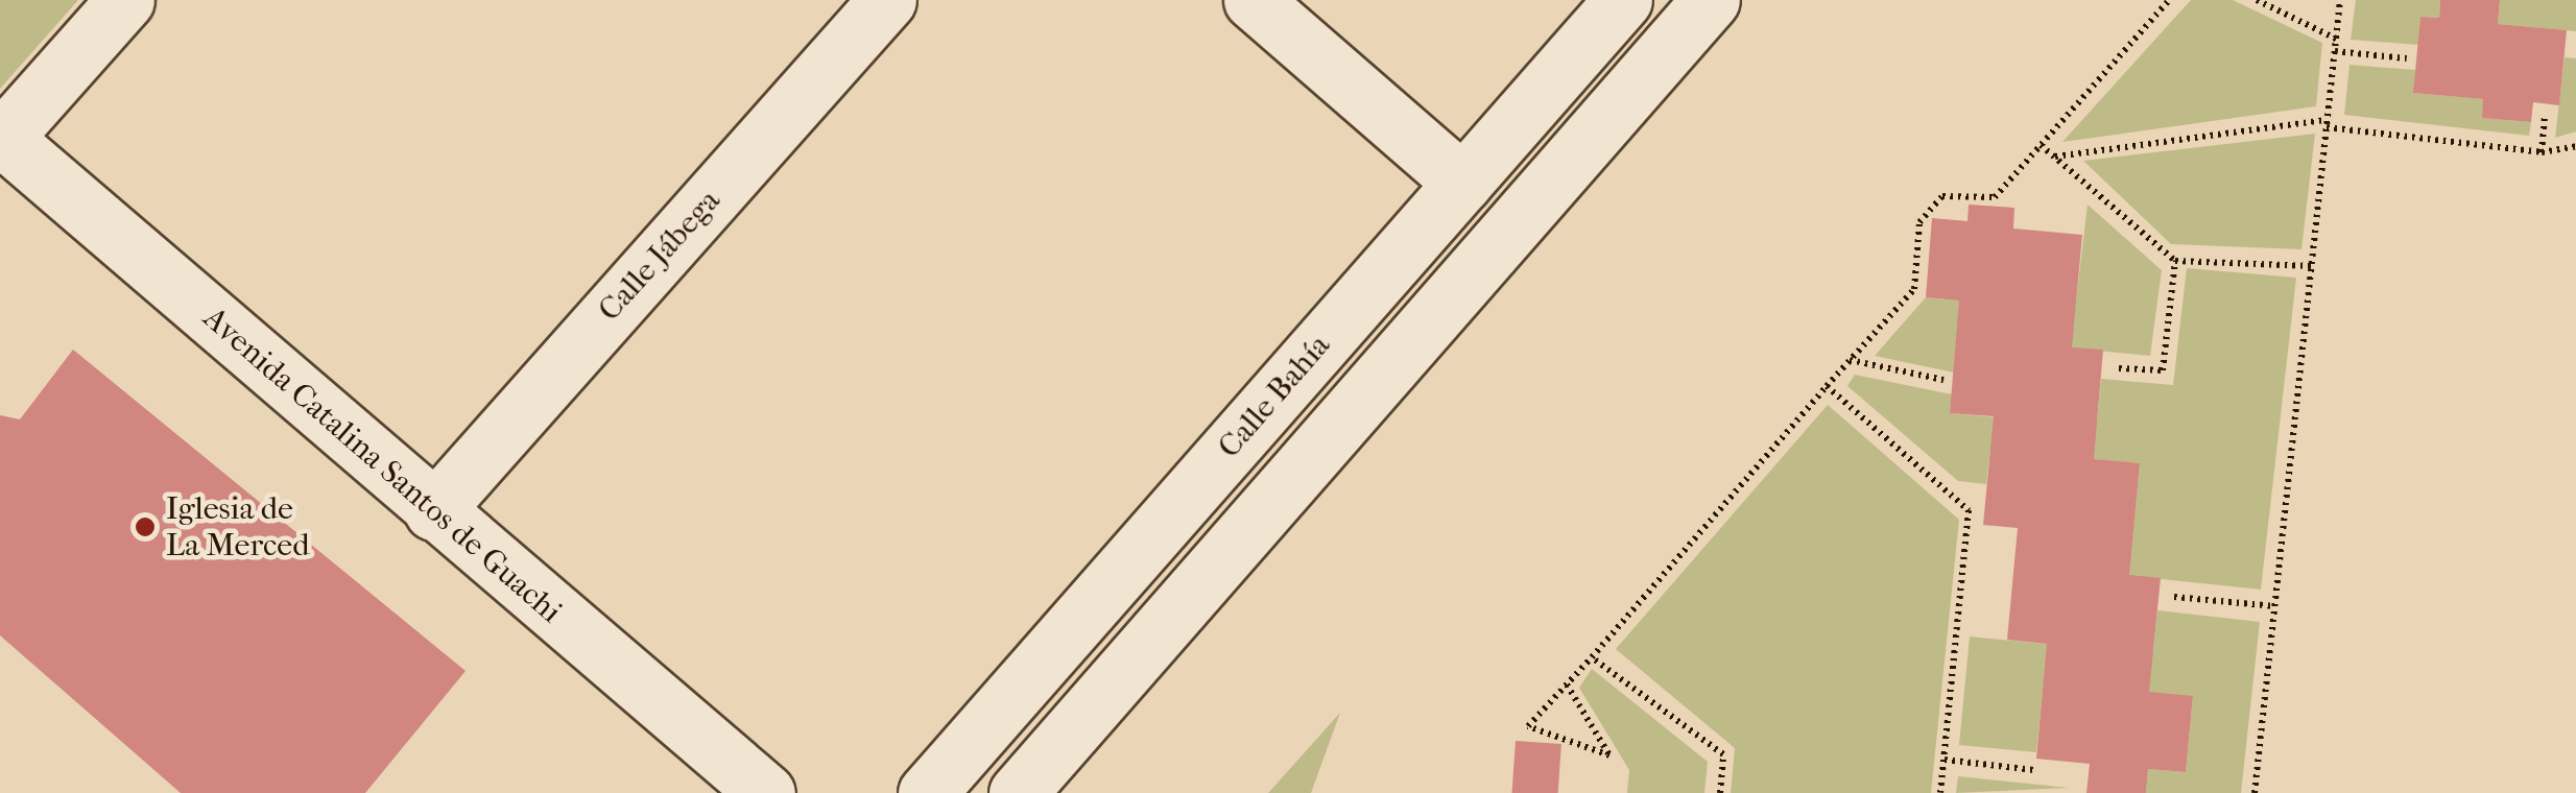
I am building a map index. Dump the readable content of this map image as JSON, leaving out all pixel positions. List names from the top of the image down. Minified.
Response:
{"streets":{"street":["Calle Jábega","Calle Bahía","Avenida Catalina Santos de Guachi"]},"crossings":[["Calle Jábega","Avenida Catalina Santos de Guachi"]],"places":["Iglesia de La Merced"]}
